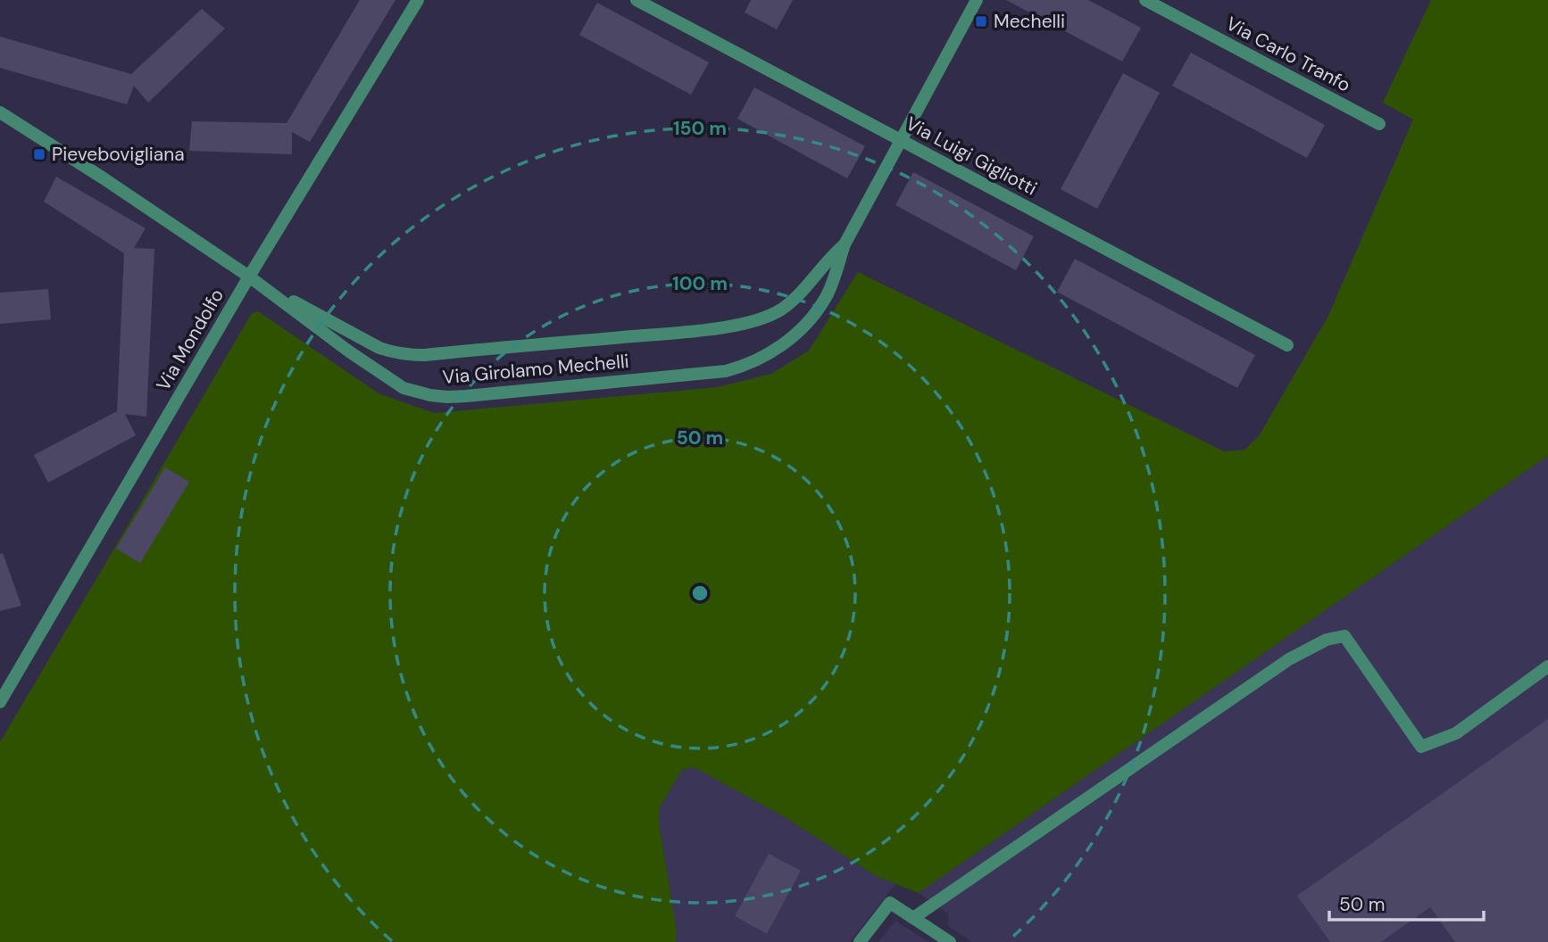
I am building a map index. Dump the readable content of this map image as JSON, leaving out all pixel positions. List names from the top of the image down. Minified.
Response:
{"streets":{"street":["Via Carlo Tranfo","Via Luigi Gigliotti","Via Mondolfo","Via Girolamo Mechelli"]},"crossings":[["Via Luigi Gigliotti","Via Girolamo Mechelli"],["Via Mondolfo","Via Girolamo Mechelli"]],"places":{"transit":["Mechelli","Pievebovigliana"]},"scale_bar":"50 m","rings":["150 m","100 m","50 m"]}
